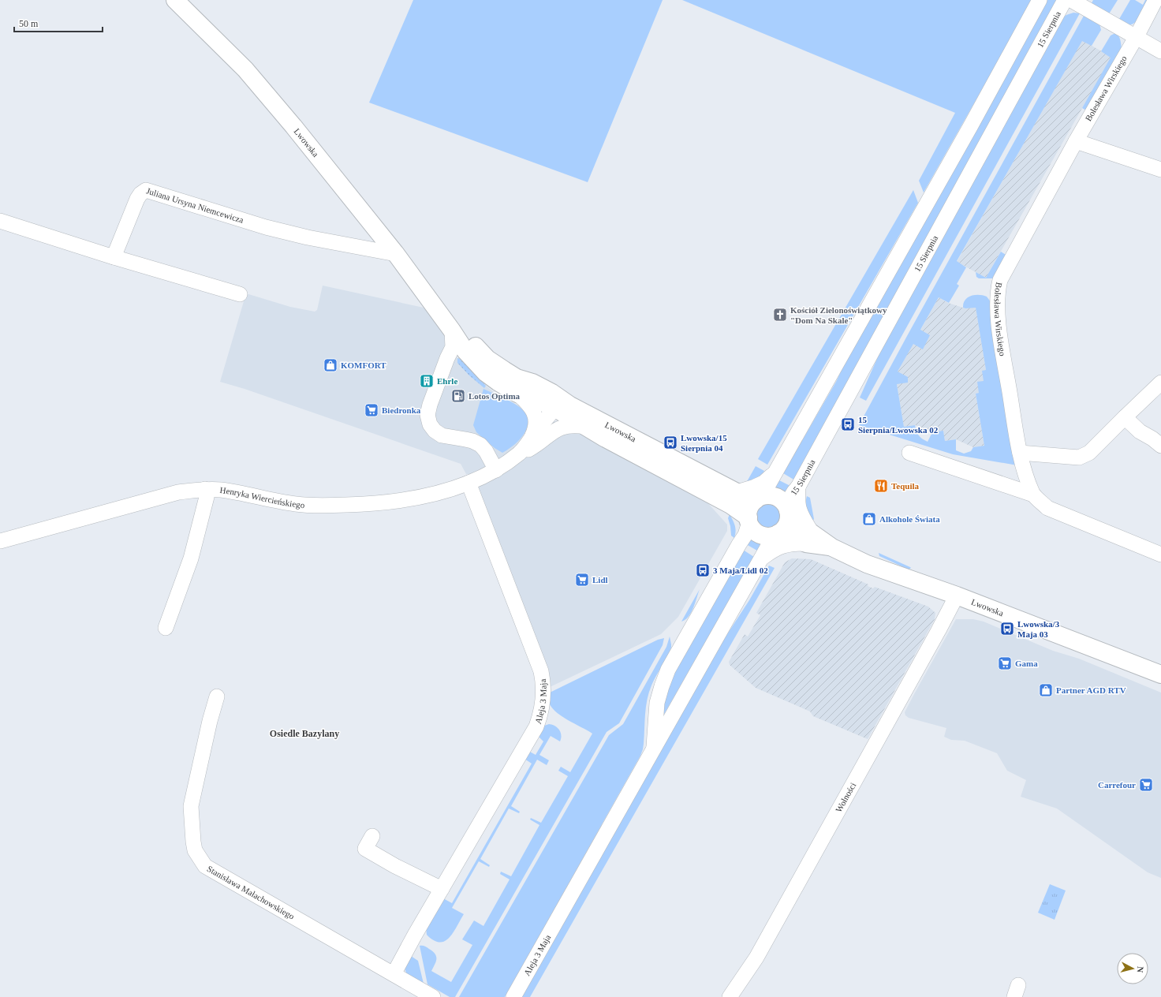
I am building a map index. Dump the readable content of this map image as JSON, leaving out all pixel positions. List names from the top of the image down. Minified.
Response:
{"streets":{"main road":["Lwowska"],"street":["15 Sierpnia","Bolesława Wirskiego","Juliana Ursyna Niemcewicza","Henryka Wiercieńskiego","Aleja 3 Maja","Wolności","Stanisława Małachowskiego"]},"crossings":[["15 Sierpnia","Lwowska"],["15 Sierpnia","Aleja 3 Maja"],["Lwowska","Juliana Ursyna Niemcewicza"],["Lwowska","Henryka Wiercieńskiego"],["Lwowska","Aleja 3 Maja"],["Lwowska","Wolności"],["Henryka Wiercieńskiego","Aleja 3 Maja"],["Aleja 3 Maja","Stanisława Małachowskiego"]],"districts":["Osiedle Bazylany"],"places":{"church":["Kościół Zielonoświątkowy \"Dom Na Skale\""],"shop":["KOMFORT","Alkohole Świata","Partner AGD RTV"],"building":["Ehrle"],"fuel station":["Lotos Optima"],"supermarket":["Biedronka","Lidl","Gama","Carrefour"],"bus stop":["15 Sierpnia/Lwowska 02","Lwowska/15 Sierpnia 04","3 Maja/Lidl 02","Lwowska/3 Maja 03"],"restaurant":["Tequila"]},"scale_bar":"50 m","north":"right"}
